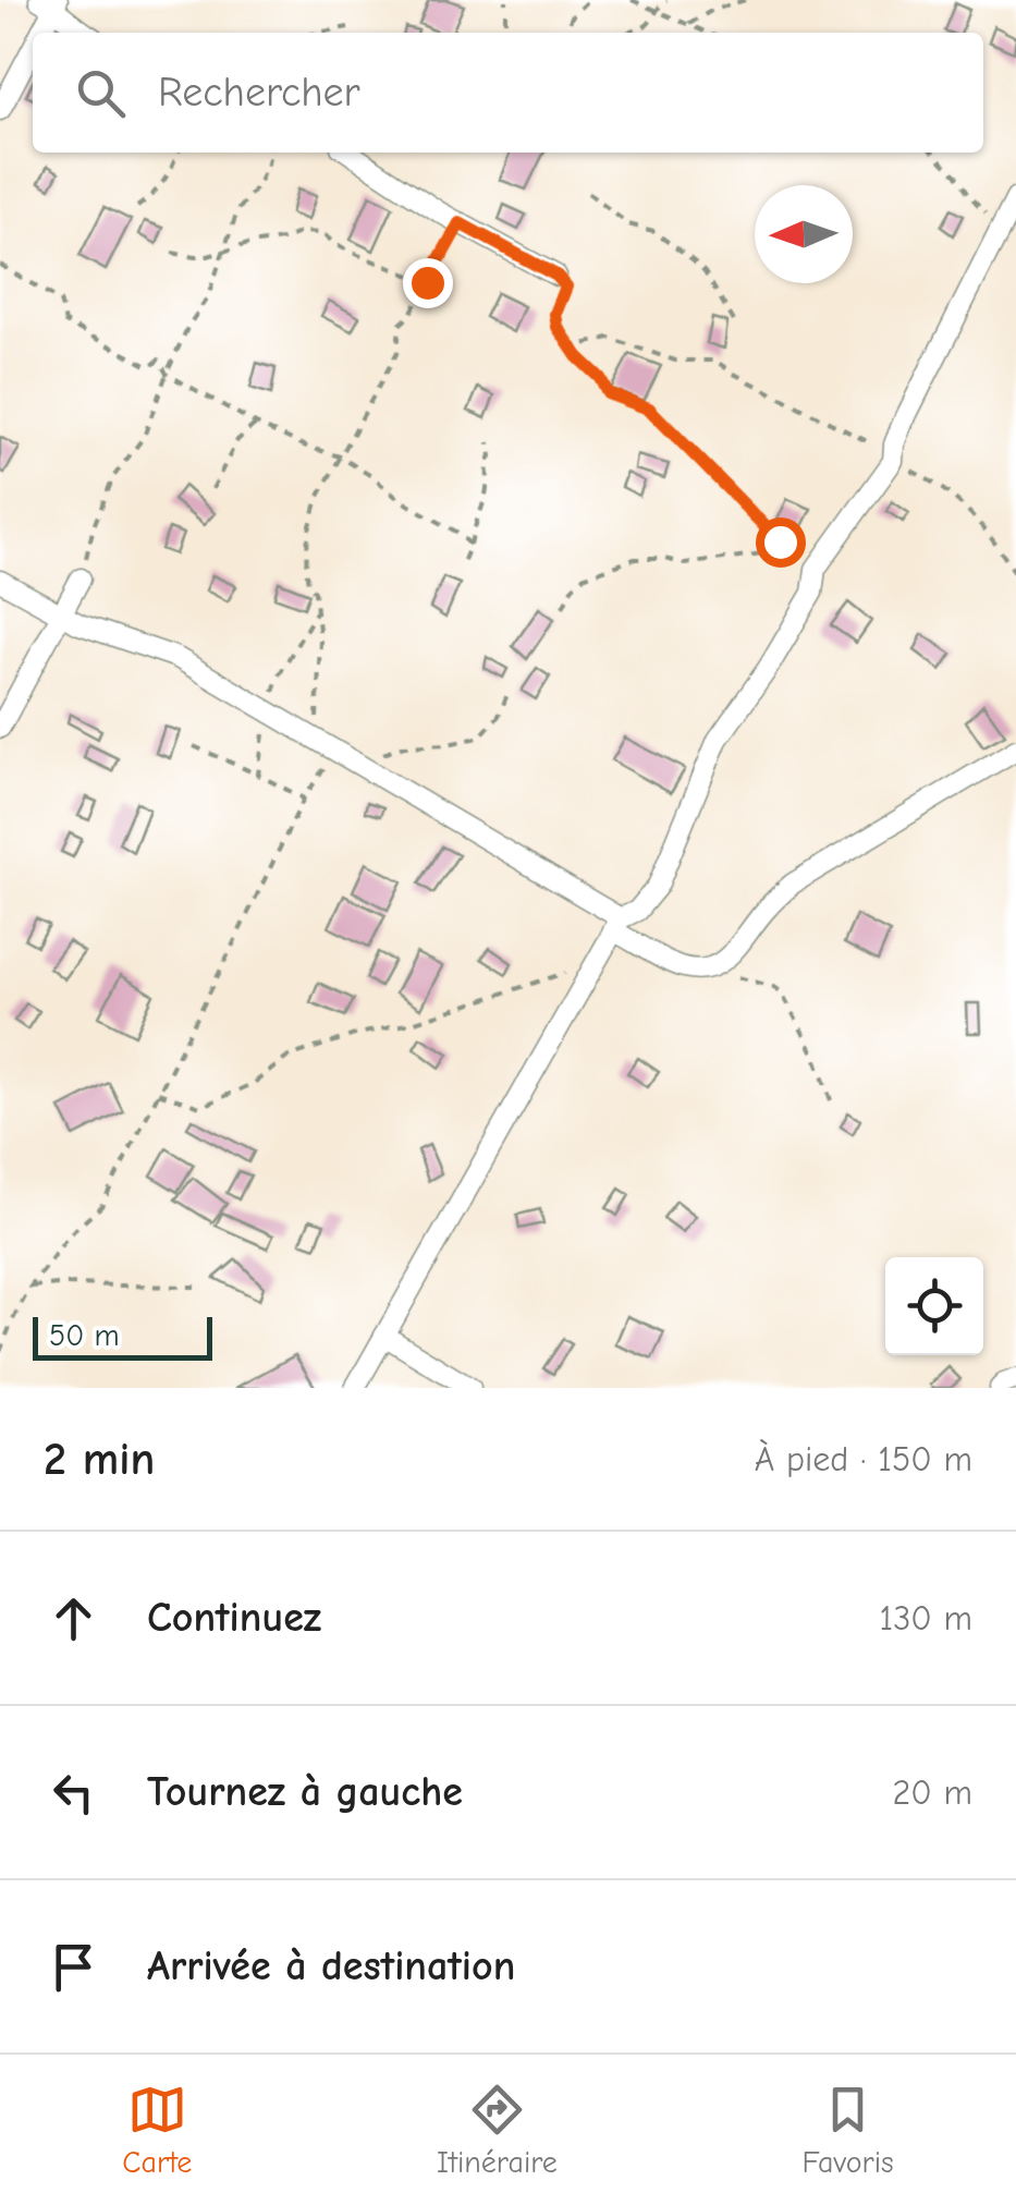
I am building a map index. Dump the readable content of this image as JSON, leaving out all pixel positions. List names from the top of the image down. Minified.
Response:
{"scale_bar":"50 m","north":"left","page":{"search":"Rechercher","scale":"50 m","heading":["2 min","À pied · 150 m"],"list":[["Continuez","130 m"],["Tournez à gauche","20 m"],"Arrivée à destination"],"nav":["Carte","Itinéraire","Favoris"]}}
